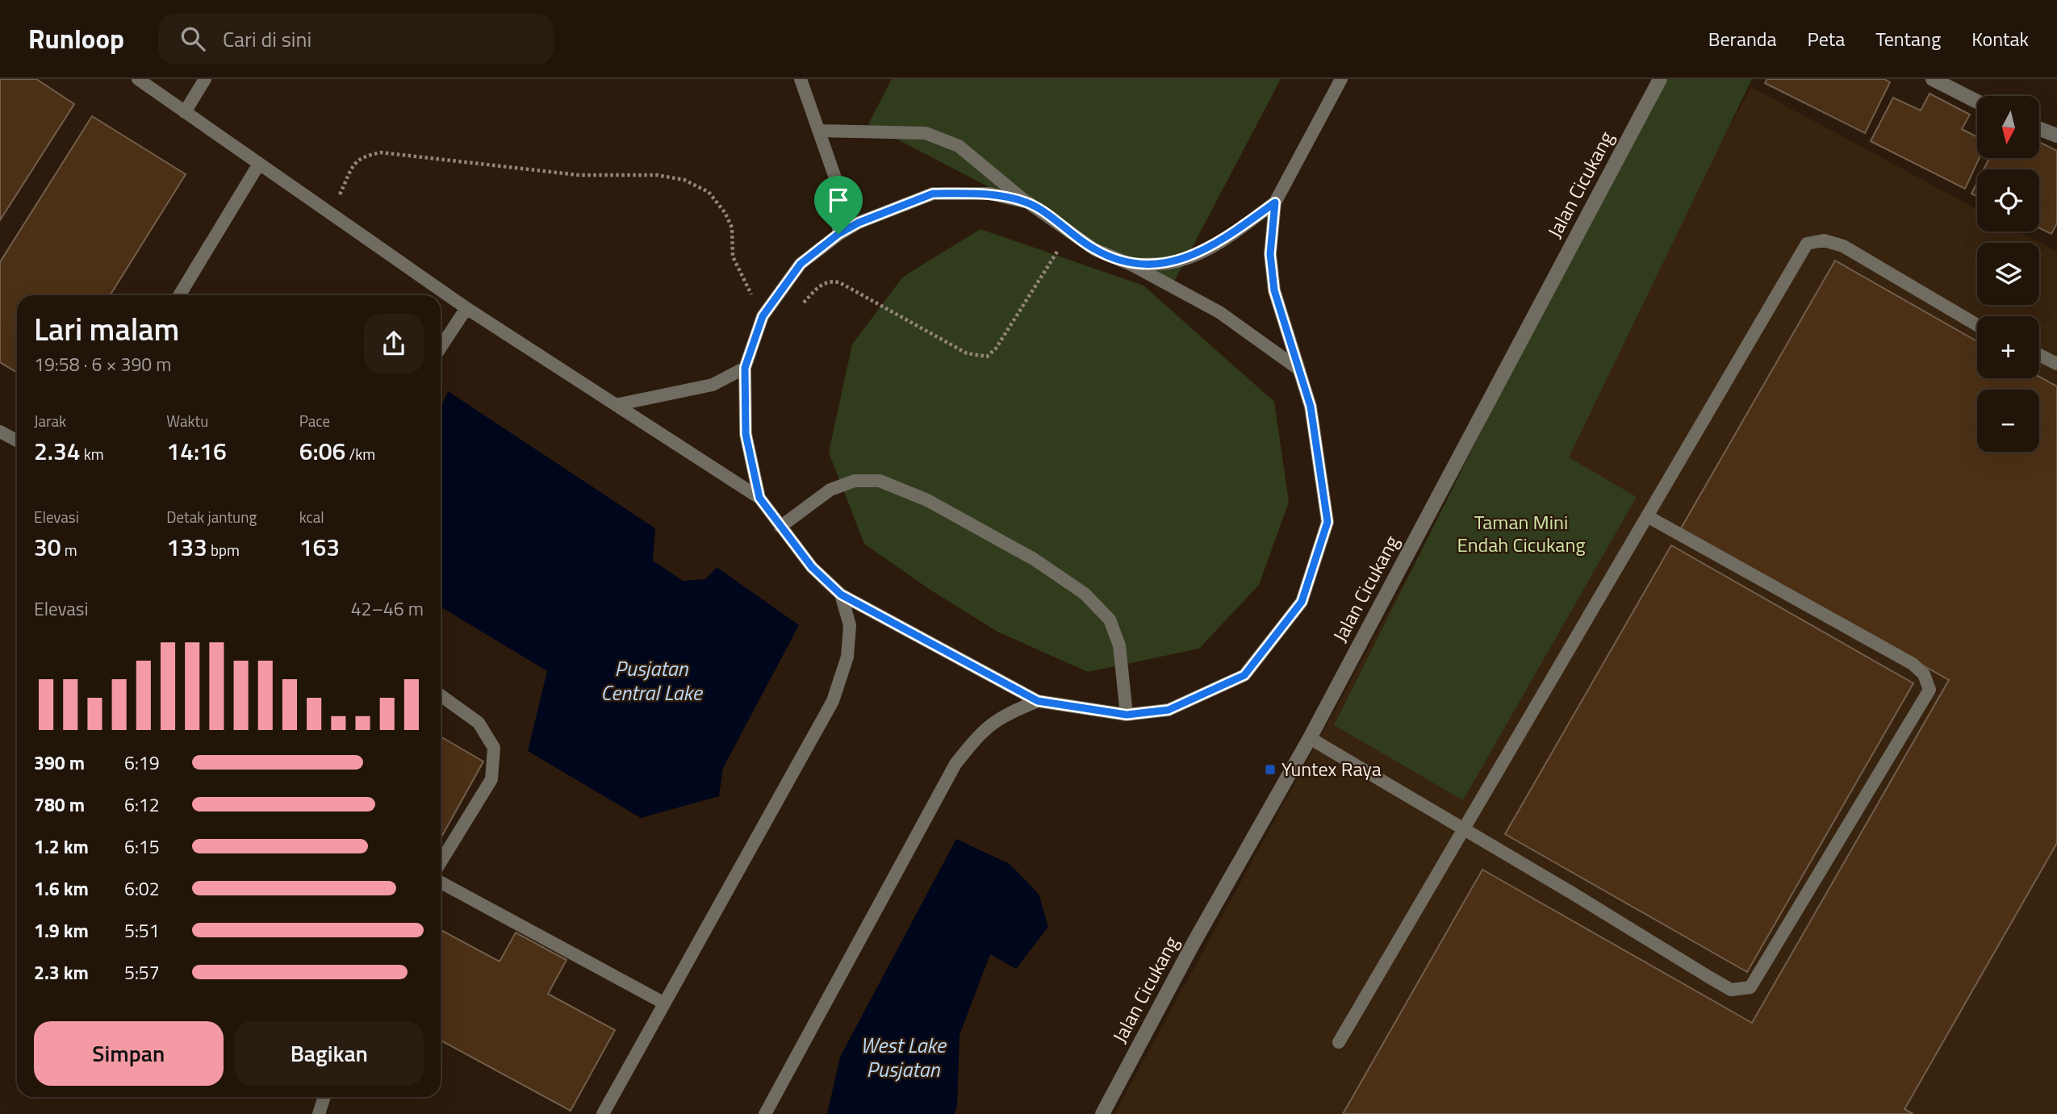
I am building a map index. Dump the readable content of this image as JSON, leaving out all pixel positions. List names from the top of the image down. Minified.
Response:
{"streets":{"street":["Jalan Cicukang"]},"water":["Pusjatan Central Lake","West Lake Pusjatan"],"parks":["Taman Mini Endah Cicukang"],"places":{"transit":["Yuntex Raya"]},"north":"bottom","page":{"header":"Runloop","search":"Cari di sini","nav":["Beranda","Peta","Tentang","Kontak"],"map_buttons":["+","−"],"heading":["Lari malam","19:58 · 6 × 390 m"],"stats":[["Jarak","2.34 km"],["Waktu","14:16"],["Pace","6:06 /km"],["Elevasi","30 m"],["Detak jantung","133 bpm"],["kcal","163"]],"chart":["Elevasi","42–46 m"],"list":[{"name":"390 m","note":"6:19"},{"name":"780 m","note":"6:12"},{"name":"1.2 km","note":"6:15"},{"name":"1.6 km","note":"6:02"},{"name":"1.9 km","note":"5:51"},{"name":"2.3 km","note":"5:57"}],"buttons":["Simpan","Bagikan"]}}
